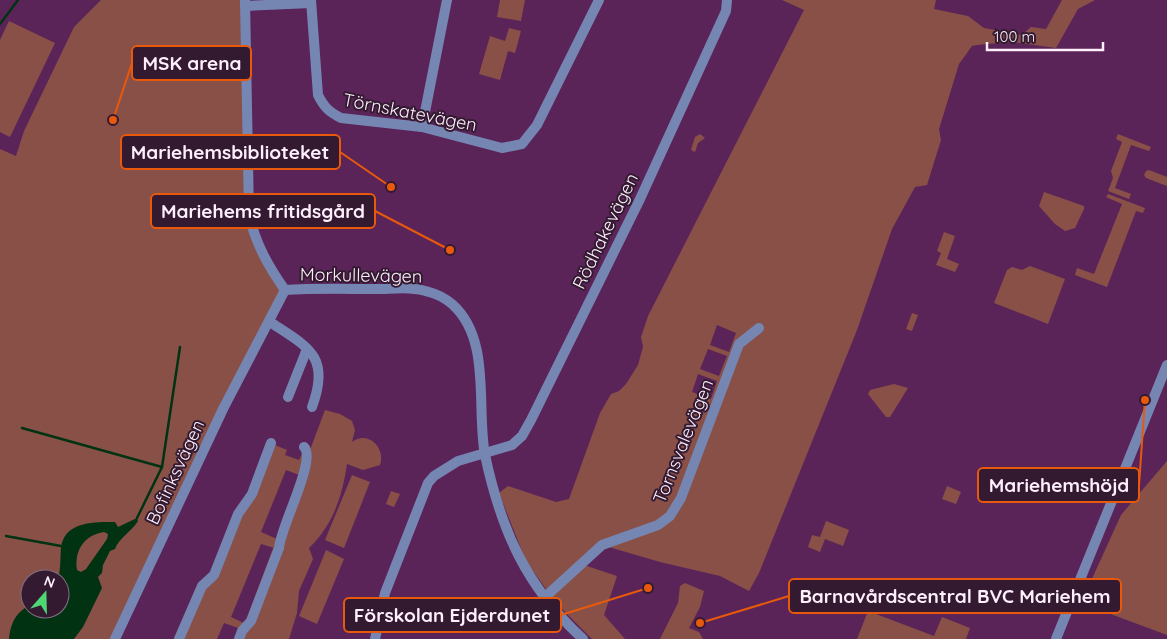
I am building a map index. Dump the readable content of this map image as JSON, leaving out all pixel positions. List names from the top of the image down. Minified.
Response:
{"streets":{"street":["Törnskatevägen","Rödhakevägen","Morkullevägen","Tornsvalevägen","Bofinksvägen"]},"crossings":[["Rödhakevägen","Morkullevägen"],["Morkullevägen","Tornsvalevägen"],["Morkullevägen","Bofinksvägen"]],"places":["MSK arena","Mariehemsbiblioteket","Mariehems fritidsgård","Mariehemshöjd","Förskolan Ejderdunet","Barnavårdscentral BVC Mariehem"],"scale_bar":"100 m","north":"top"}
